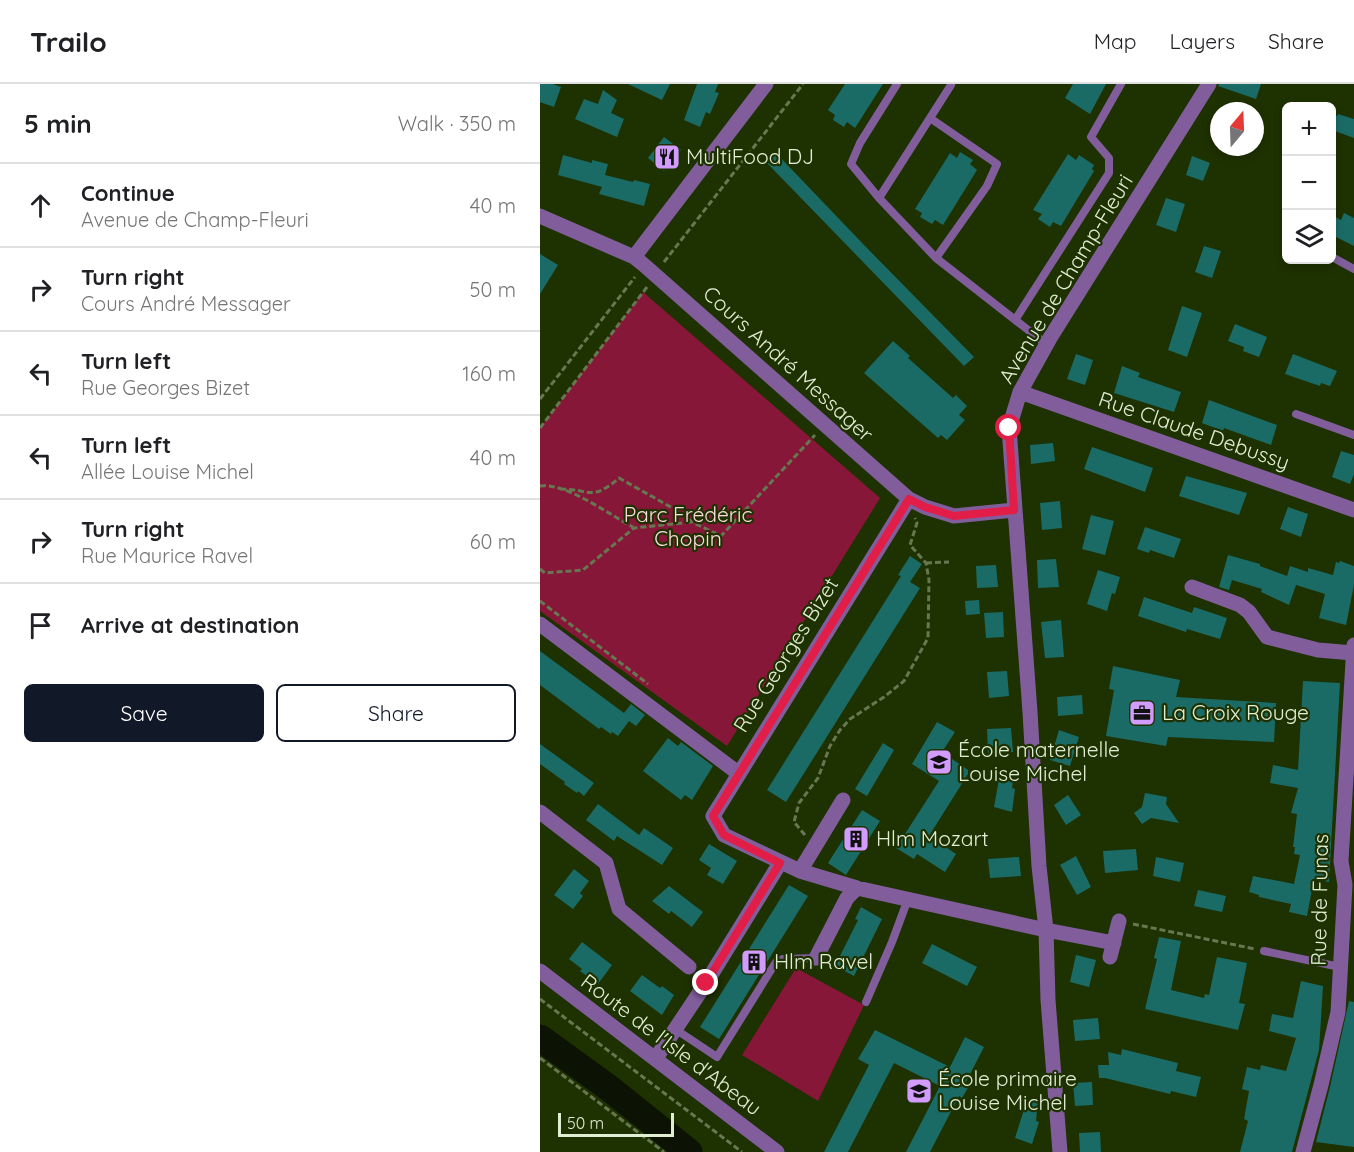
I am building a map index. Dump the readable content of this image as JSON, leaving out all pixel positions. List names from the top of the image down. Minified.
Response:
{"streets":{"street":["Avenue de Champ-Fleuri","Cours André Messager","Rue Claude Debussy","Rue Georges Bizet","Rue de Funas","Route de l'Isle d'Abeau"]},"crossings":[["Avenue de Champ-Fleuri","Cours André Messager"],["Avenue de Champ-Fleuri","Rue Claude Debussy"],["Cours André Messager","Rue Georges Bizet"]],"parks":["Parc Frédéric Chopin"],"places":{"restaurant":["MultiFood DJ"],"office":["La Croix Rouge"],"school or university":["École maternelle Louise Michel","École primaire Louise Michel"],"building":["Hlm Mozart","Hlm Ravel"]},"scale_bar":"50 m","north":"top","page":{"header":"Trailo","nav":["Map","Layers","Share"],"heading":["5 min","Walk · 350 m"],"map_buttons":["+","−"],"list":[["Continue","Avenue de Champ-Fleuri","40 m"],["Turn right","Cours André Messager","50 m"],["Turn left","Rue Georges Bizet","160 m"],["Turn left","Allée Louise Michel","40 m"],["Turn right","Rue Maurice Ravel","60 m"],"Arrive at destination"],"buttons":["Save","Share"],"scale":"50 m"}}
